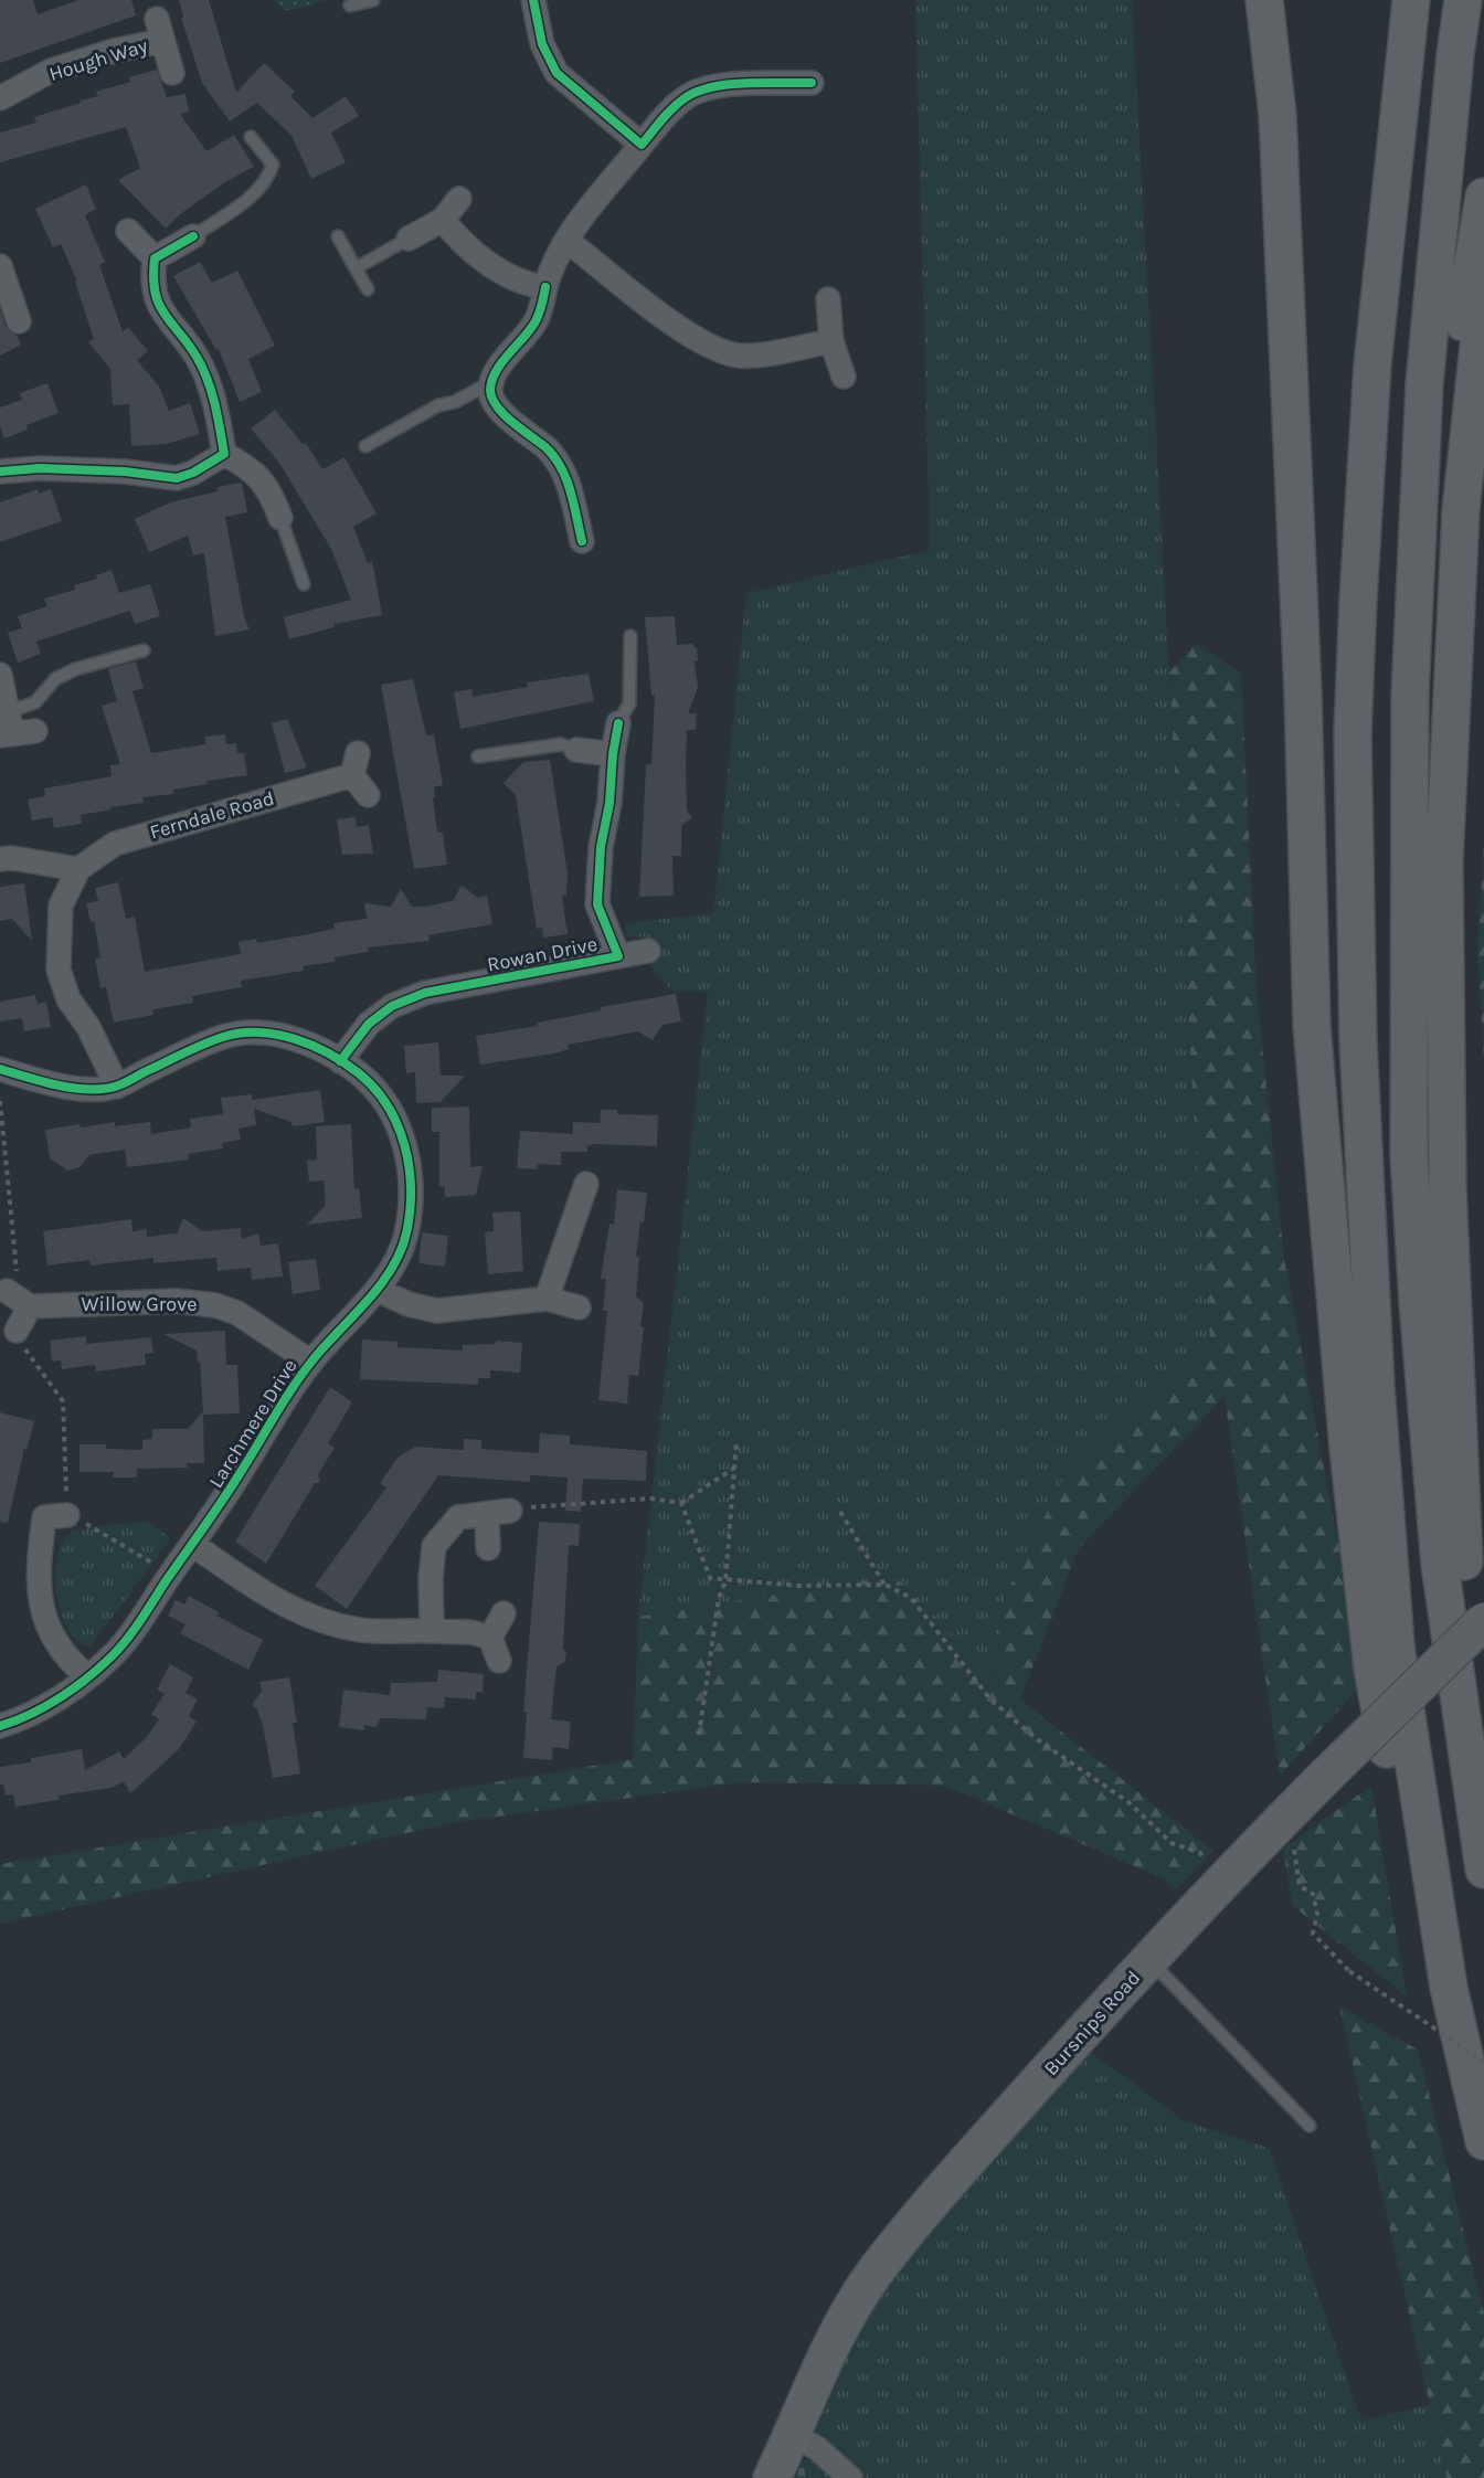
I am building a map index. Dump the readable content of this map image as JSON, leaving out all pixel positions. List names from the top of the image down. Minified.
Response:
{"streets":{"main road":["Bursnips Road"],"street":["Hough Way","Ferndale Road","Rowan Drive","Willow Grove","Larchmere Drive"]},"crossings":[["Ferndale Road","Larchmere Drive"],["Rowan Drive","Larchmere Drive"],["Willow Grove","Larchmere Drive"]]}
